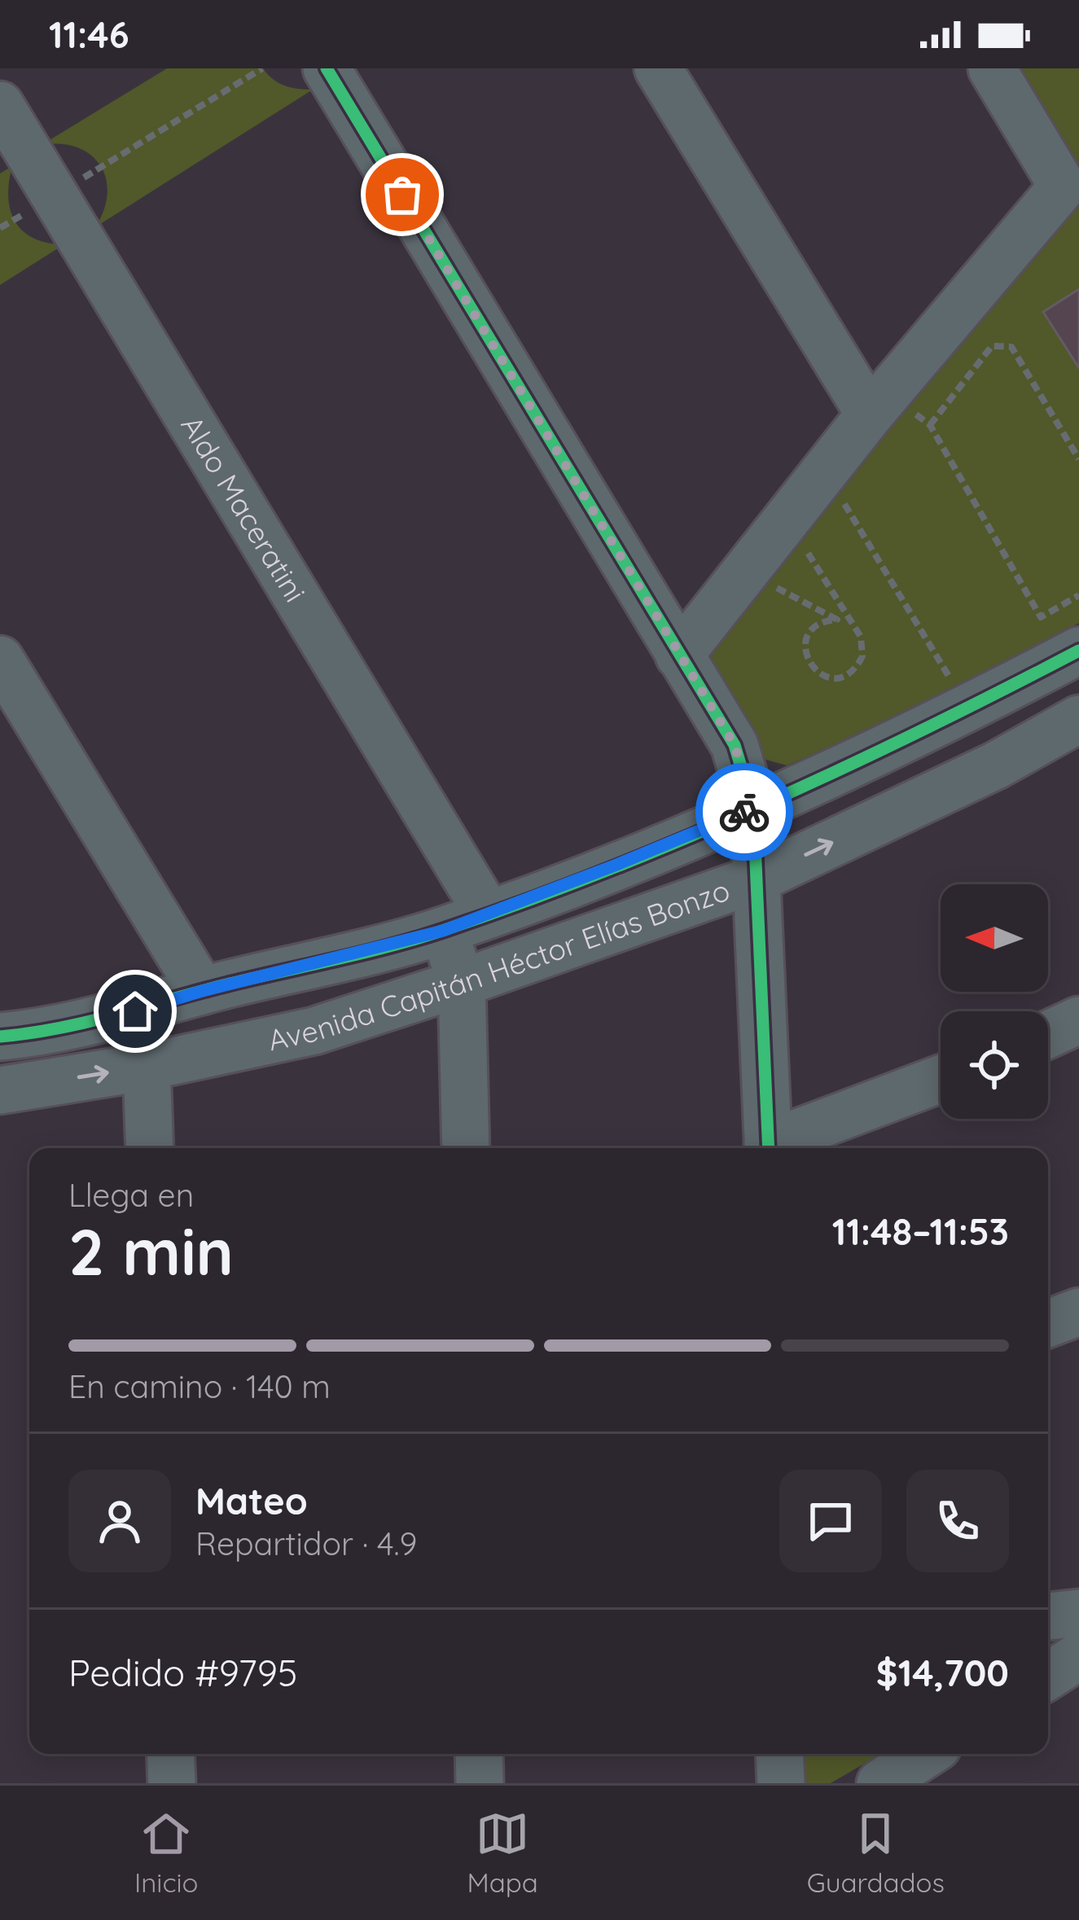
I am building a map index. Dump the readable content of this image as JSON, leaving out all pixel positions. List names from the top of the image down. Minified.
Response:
{"streets":{"street":["Aldo Maceratini","Avenida Capitán Héctor Elías Bonzo"]},"crossings":[["Aldo Maceratini","Avenida Capitán Héctor Elías Bonzo"]],"north":"left","page":{"status":"11:46","heading":["2 min","Llega en","11:48–11:53"],"panel":["Mateo","Repartidor · 4.9","Pedido #9795","$14,700"],"bar":"En camino · 140 m","tabs":["Inicio","Mapa","Guardados"]}}
